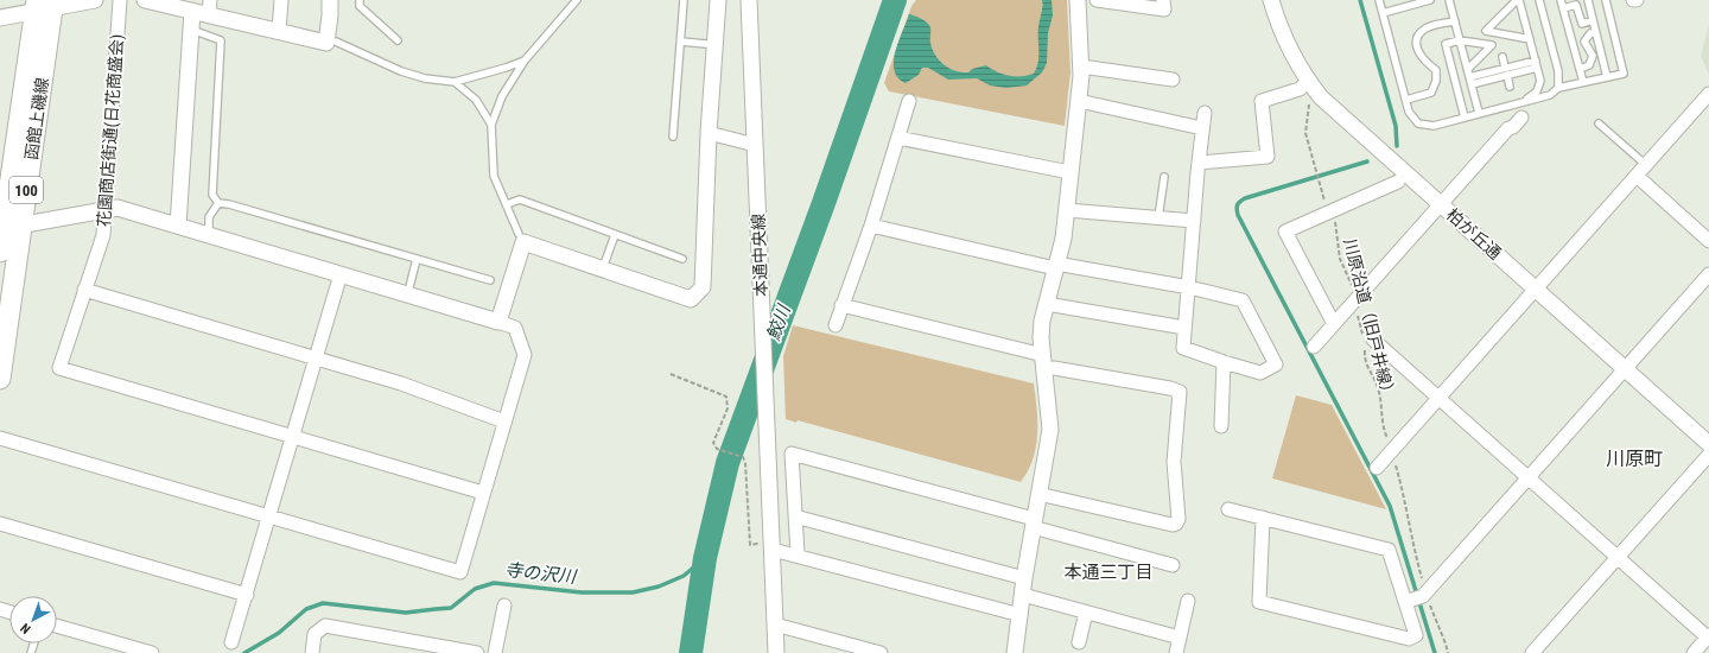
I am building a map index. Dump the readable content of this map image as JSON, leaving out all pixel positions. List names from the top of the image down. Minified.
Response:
{"streets":{"main road":["函館上磯線","100"],"street":["花園商店街通(日花商盛会)","柏が丘通","本通中央線"],"path":["川原沿道（旧戸井線）"]},"districts":["川原町","本通三丁目"],"water":["鮫川","寺の沢川"],"north":"bottom left"}
